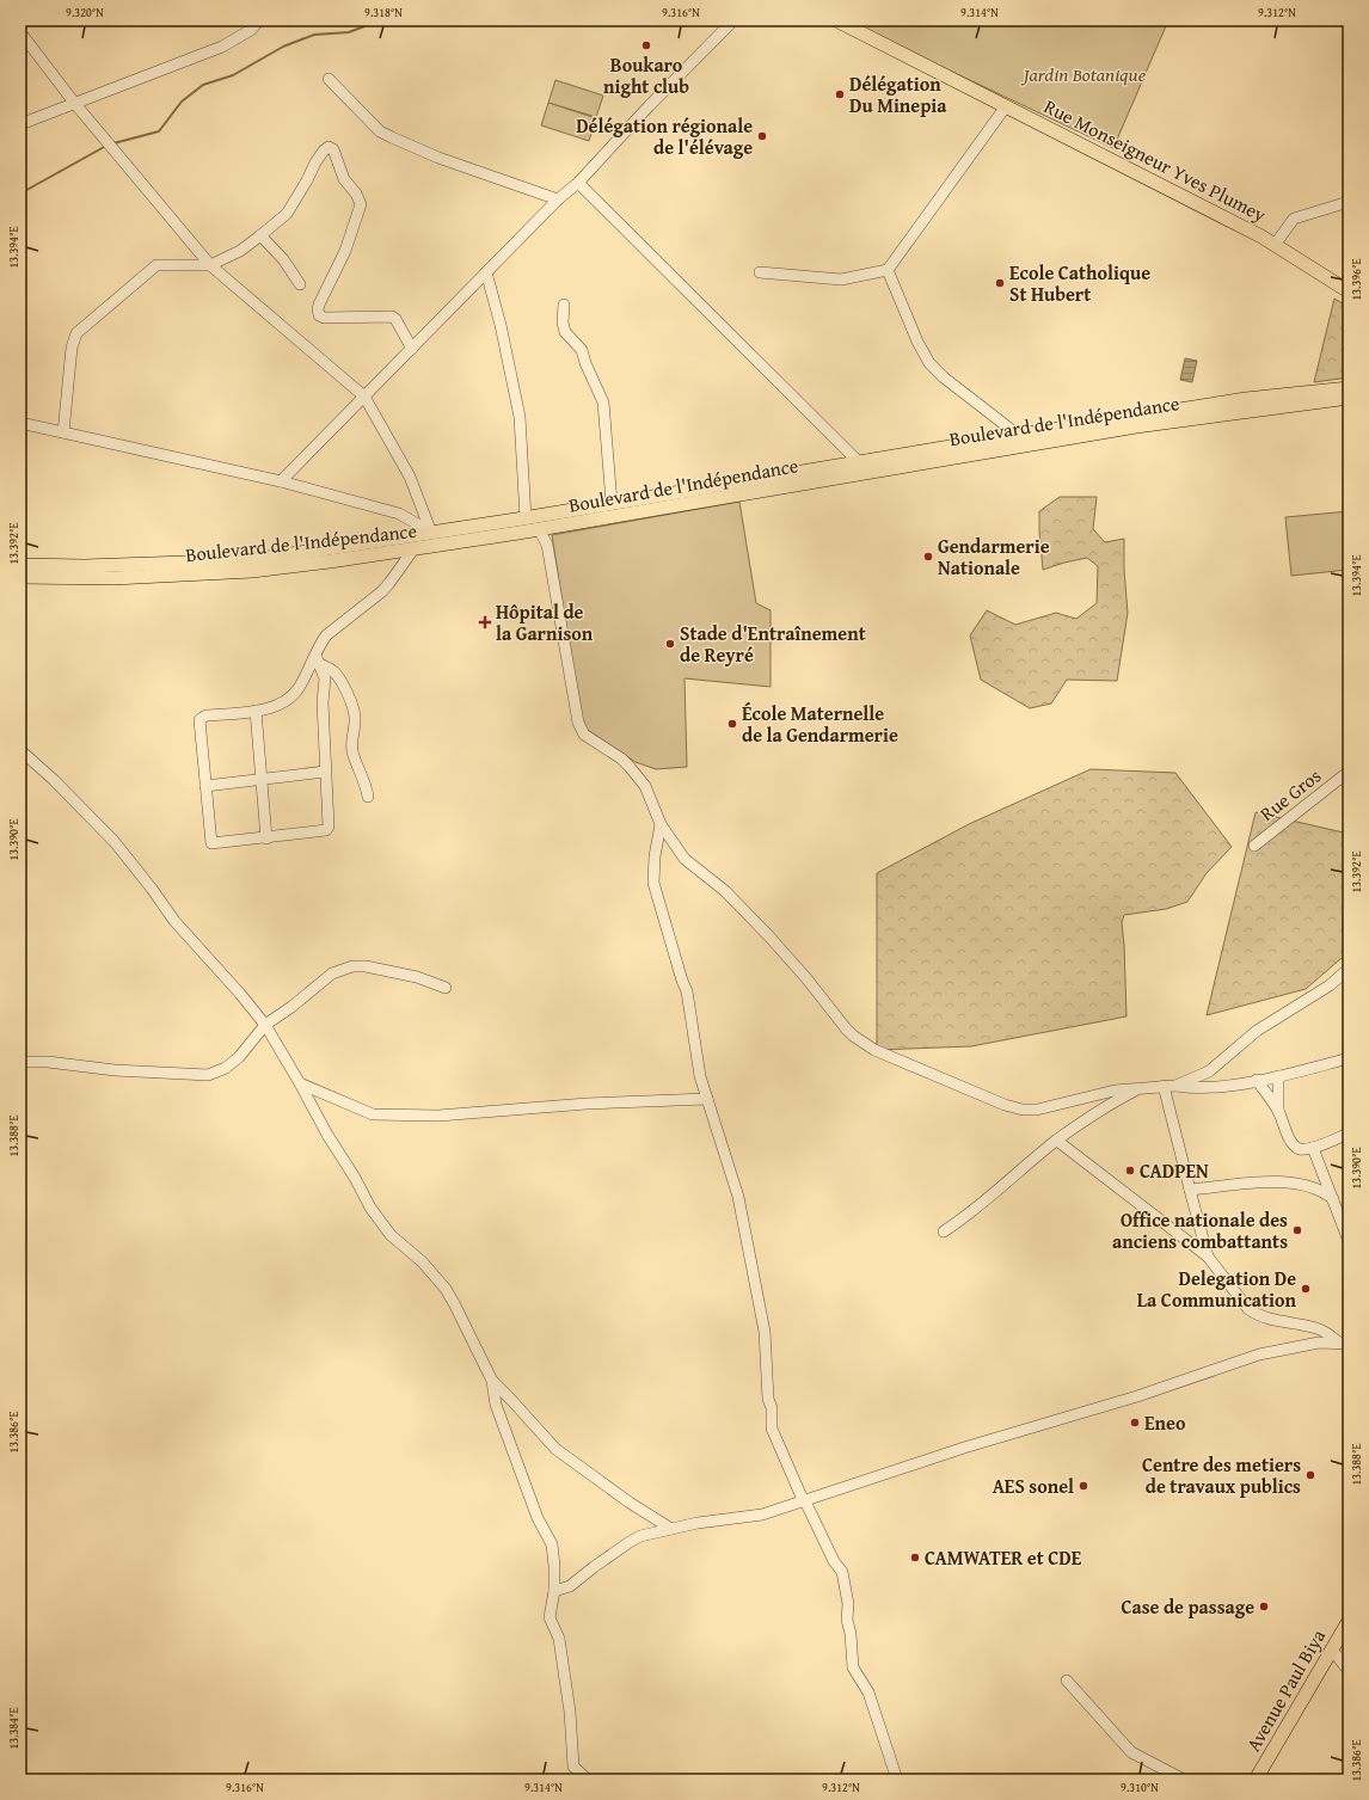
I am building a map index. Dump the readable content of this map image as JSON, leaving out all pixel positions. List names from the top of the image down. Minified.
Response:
{"streets":{"main road":["Rue Monseigneur Yves Plumey","Boulevard de l'Indépendance","Avenue Paul Biya"],"street":["Rue Gros"]},"parks":["Jardin Botanique"],"places":{"other":["Boukaro night club","Délégation Du Minepia","Délégation régionale de l'élévage","Ecole Catholique St Hubert","Gendarmerie Nationale","Stade d'Entraînement de Reyré","École Maternelle de la Gendarmerie","CADPEN","Office nationale des anciens combattants","Delegation De La Communication","Eneo","Centre des metiers de travaux publics","AES sonel","CAMWATER et CDE","Case de passage"],"health":["Hôpital de la Garnison"]},"coordinates":["9.320°N","9.318°N","9.316°N","9.314°N","9.312°N","13.394°E","13.396°E","13.392°E","13.390°E","13.388°E","13.386°E","13.384°E","9.310°N"]}
